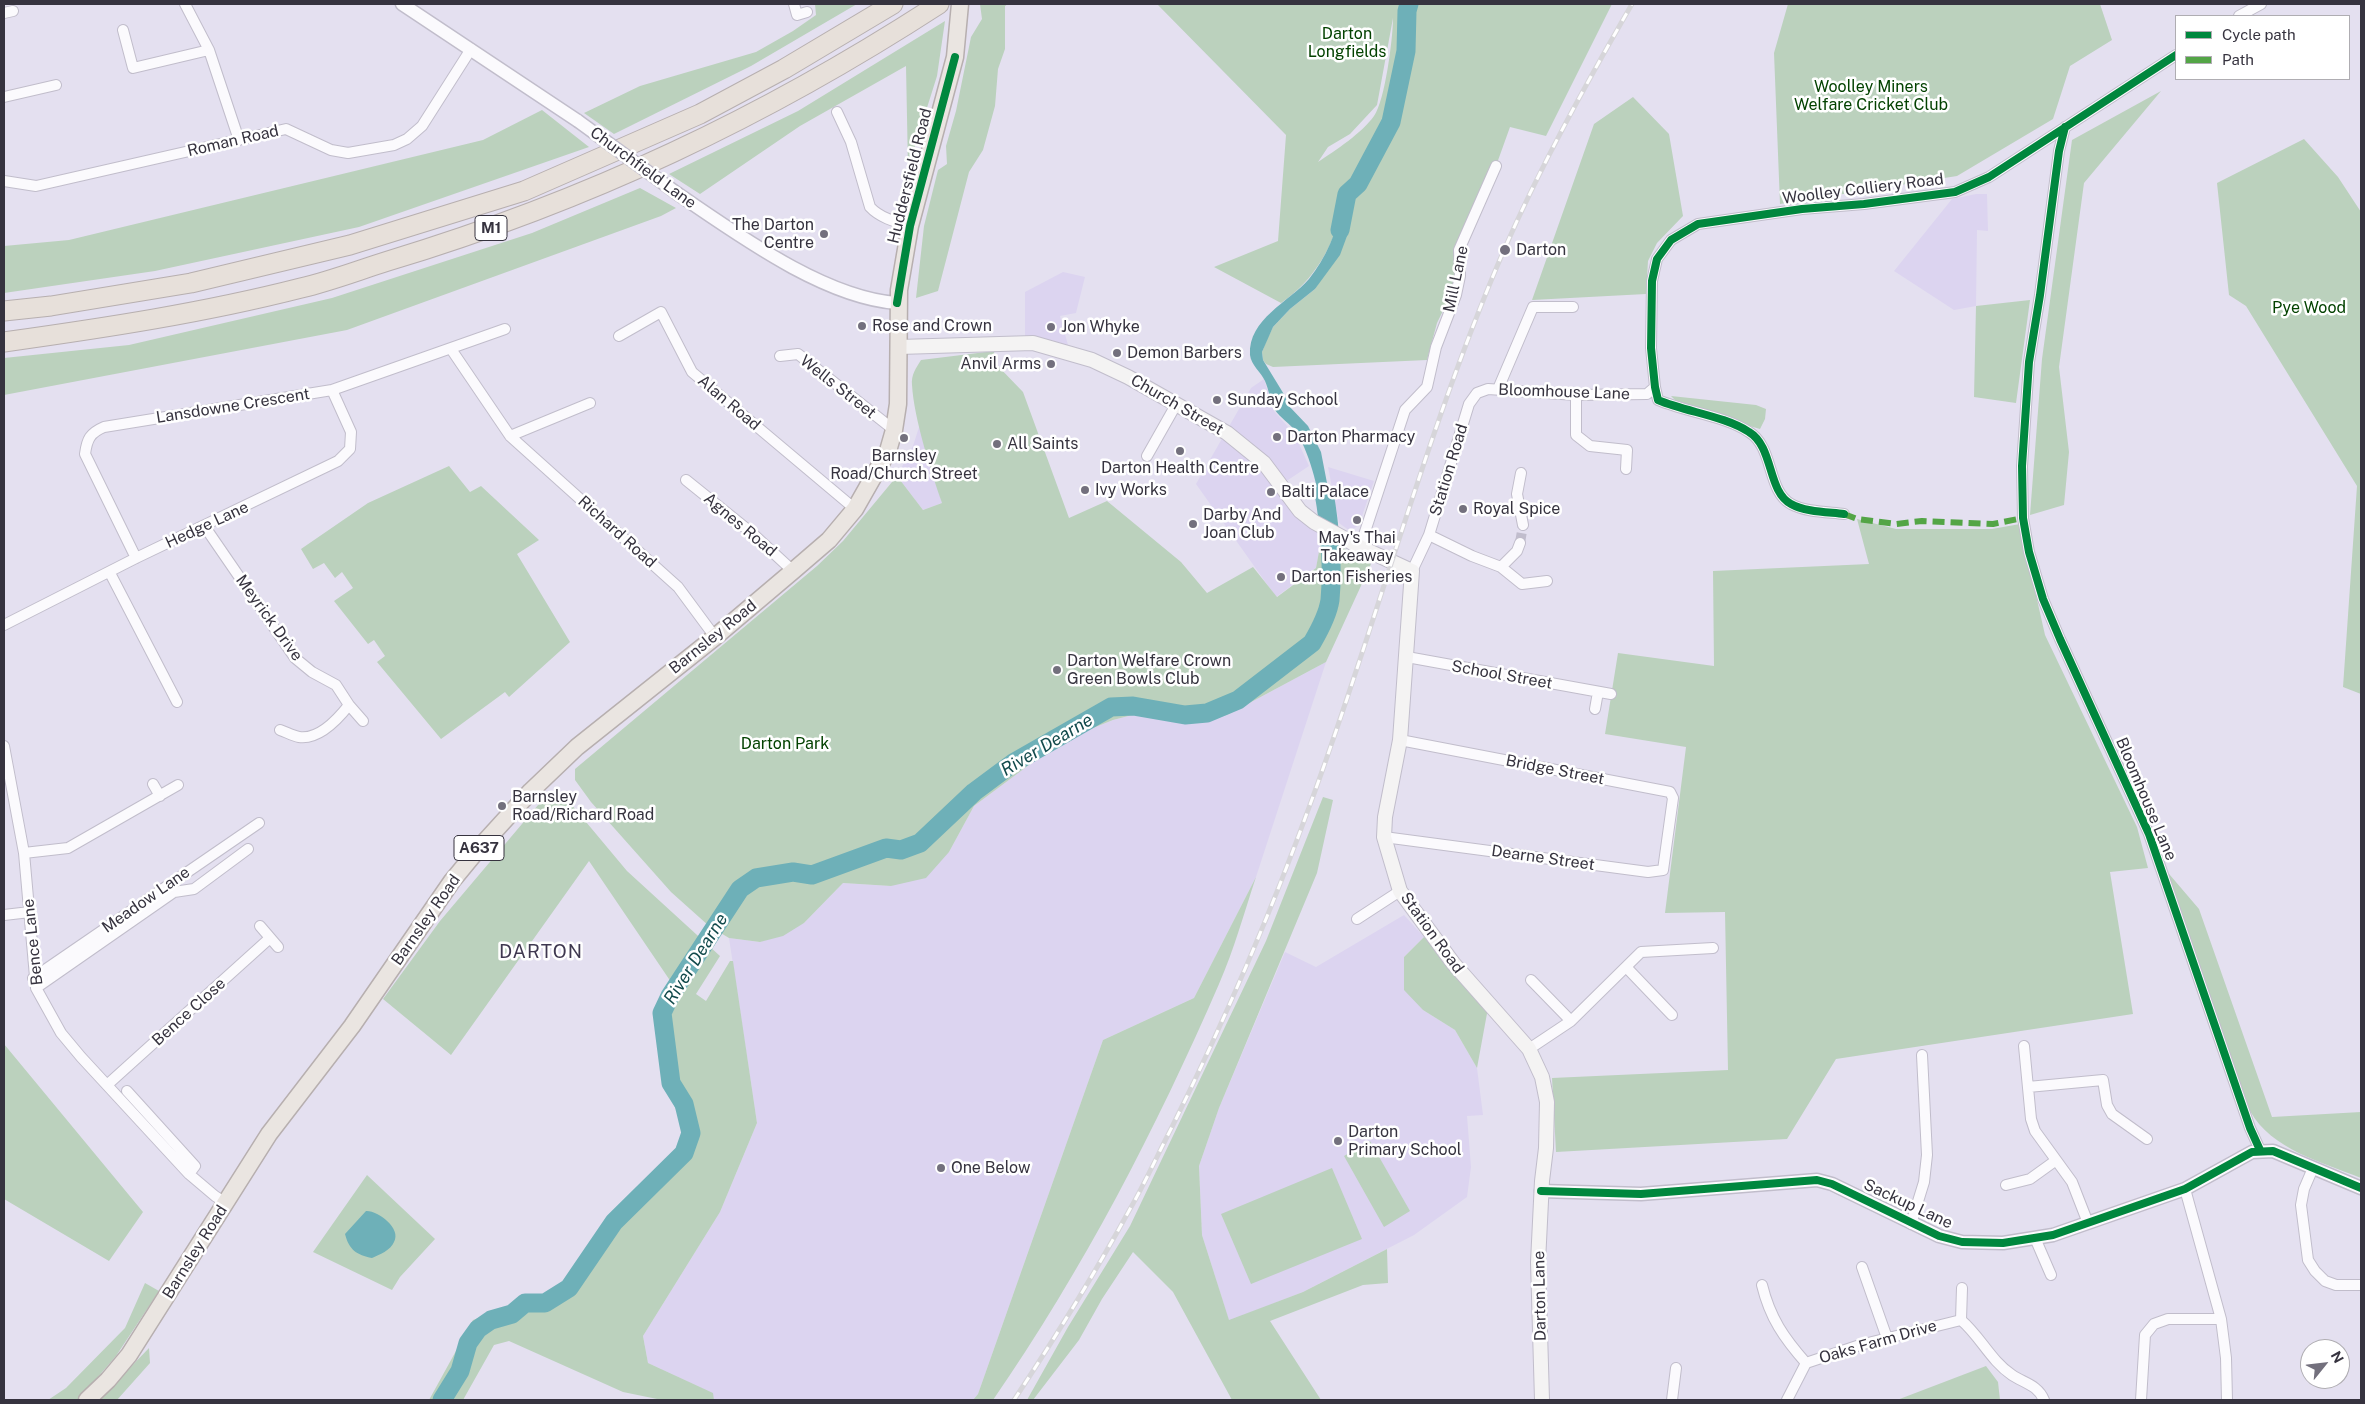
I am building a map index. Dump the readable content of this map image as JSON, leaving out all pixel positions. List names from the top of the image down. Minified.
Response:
{"streets":{"highway":["Huddersfield Road","M1","Barnsley Road","A637"],"main road":["Church Street","Station Road","Darton Lane"],"street":["Roman Road","Churchfield Lane","Woolley Colliery Road","Mill Lane","Wells Street","Bloomhouse Lane","Alan Road","Lansdowne Crescent","Hedge Lane","Agnes Road","Richard Road","Meyrick Drive","School Street","Bridge Street","Dearne Street","Meadow Lane","Bence Lane","Bence Close","Sackup Lane","Oaks Farm Drive"]},"crossings":[["Roman Road","Churchfield Lane"],["Churchfield Lane","Huddersfield Road"],["Huddersfield Road","Church Street"],["Huddersfield Road","Barnsley Road"],["Woolley Colliery Road","Bloomhouse Lane"],["Mill Lane","Church Street"],["Wells Street","Barnsley Road"],["Bloomhouse Lane","Station Road"],["Bloomhouse Lane","Sackup Lane"],["Alan Road","Barnsley Road"],["Church Street","Station Road"],["Church Street","Barnsley Road"],["Lansdowne Crescent","Hedge Lane"],["Lansdowne Crescent","Richard Road"],["Station Road","School Street"],["Station Road","Bridge Street"],["Station Road","Dearne Street"],["Station Road","Sackup Lane"],["Station Road","Darton Lane"],["Hedge Lane","Meyrick Drive"],["Agnes Road","Barnsley Road"],["Richard Road","Barnsley Road"],["Barnsley Road","Bence Lane"],["Bridge Street","Dearne Street"],["Meadow Lane","Bence Lane"],["Bence Lane","Bence Close"],["Sackup Lane","Darton Lane"]],"districts":["DARTON"],"water":["River Dearne"],"parks":["Darton Longfields","Woolley Miners Welfare Cricket Club","Pye Wood","Darton Park"],"places":["The Darton Centre","Darton","Rose and Crown","Jon Whyke","Demon Barbers","Anvil Arms","Sunday School","Darton Pharmacy","Barnsley Road/Church Street","All Saints","Darton Health Centre","Ivy Works","Balti Palace","Royal Spice","May's Thai Takeaway","Darby And Joan Club","Darton Fisheries","Darton Welfare Crown Green Bowls Club","Barnsley Road/Richard Road","Darton Primary School","One Below"],"legend":["Cycle path","Path"],"north":"top right"}
